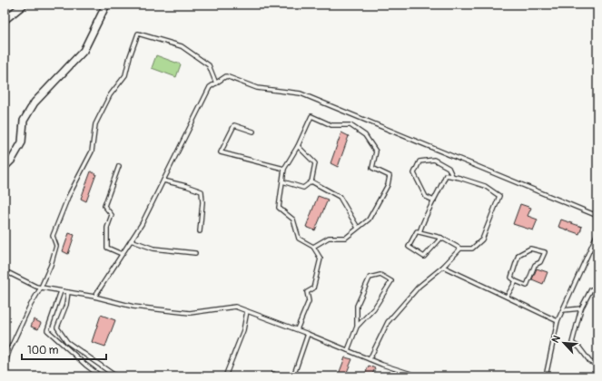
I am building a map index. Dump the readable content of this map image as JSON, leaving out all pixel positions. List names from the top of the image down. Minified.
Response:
{"scale_bar":"100 m","north":"top left"}
